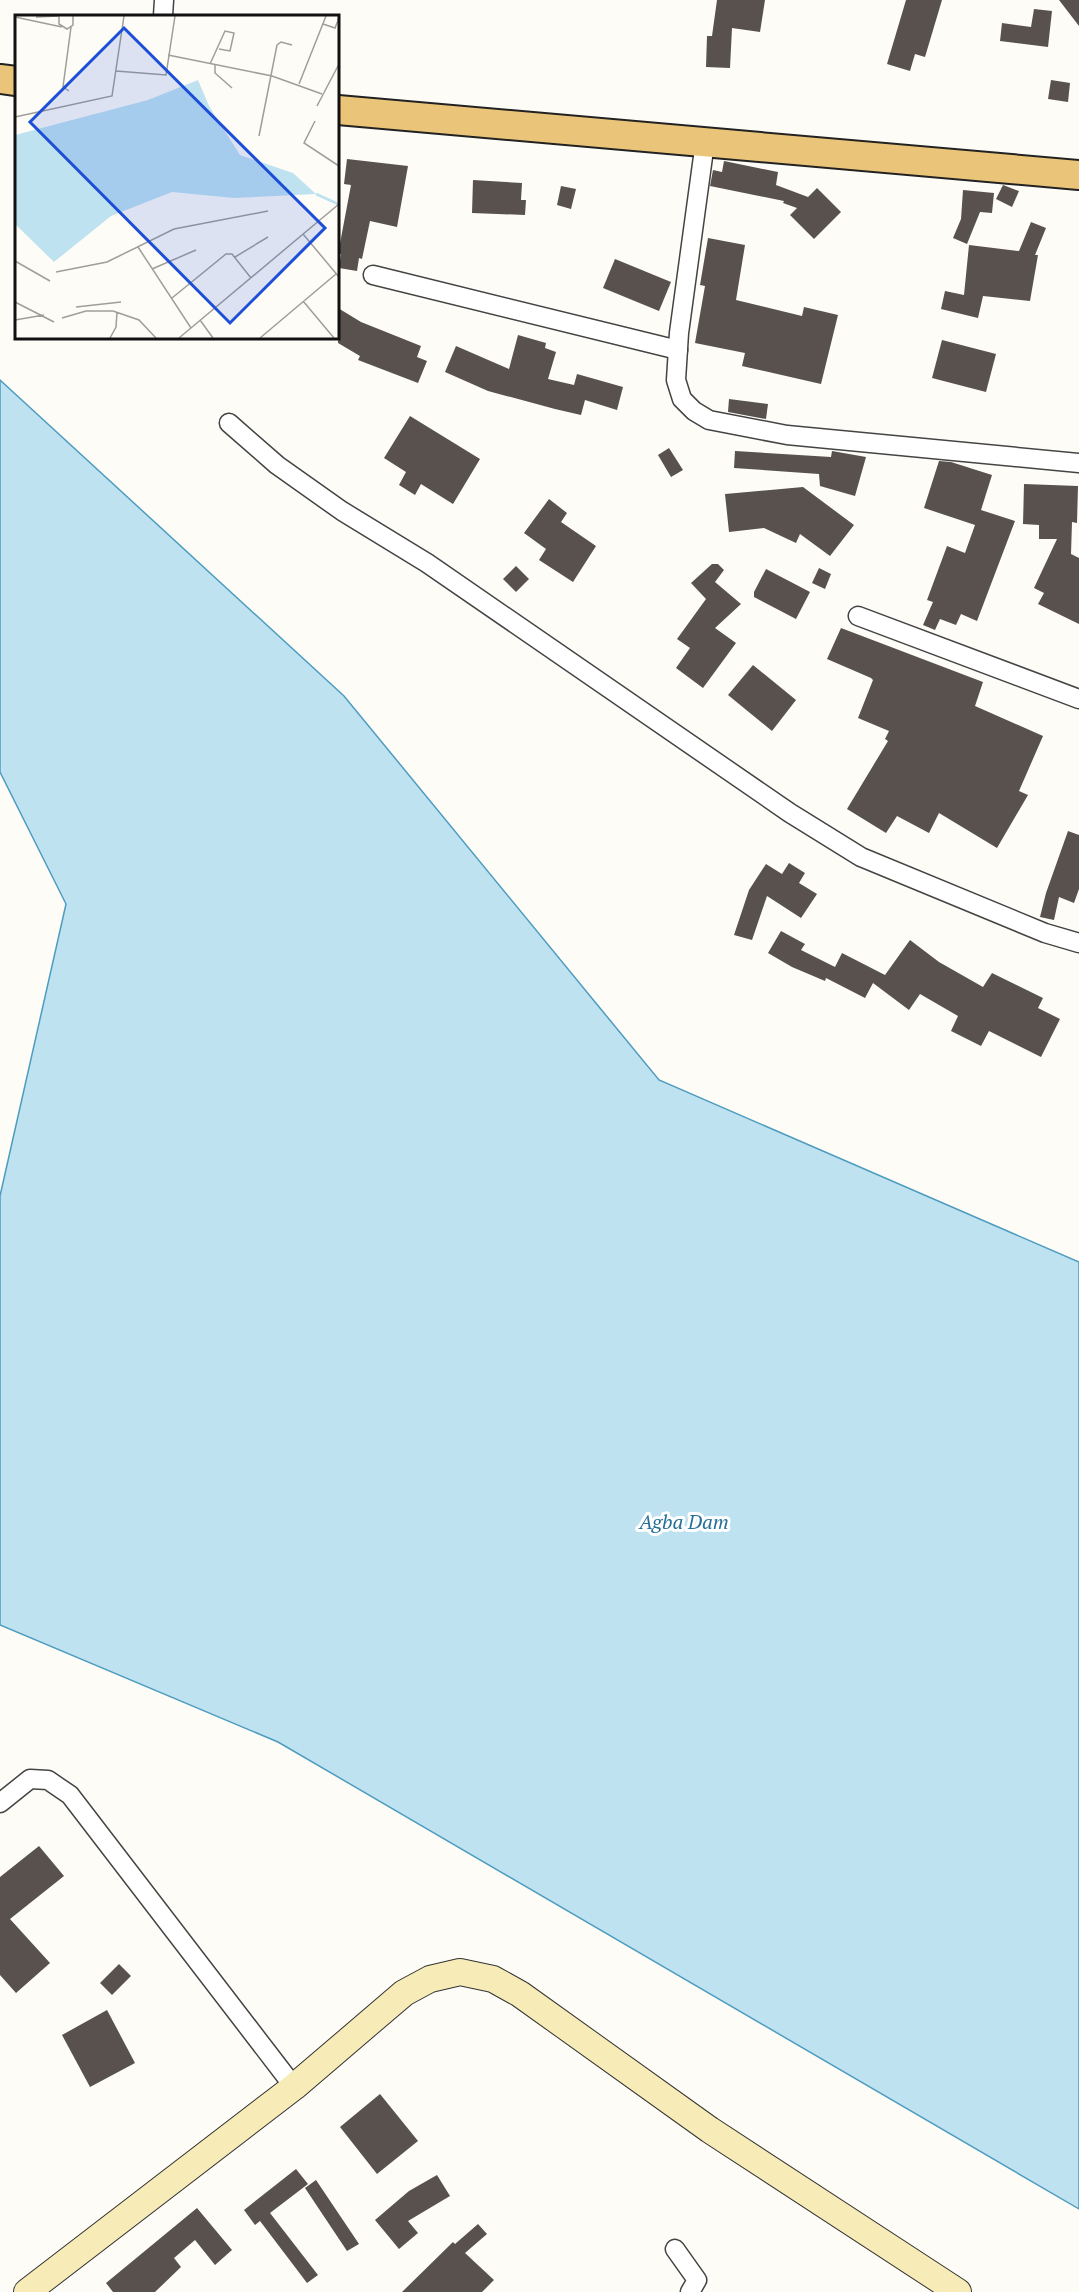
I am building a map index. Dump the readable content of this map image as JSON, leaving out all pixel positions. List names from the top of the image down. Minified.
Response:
{"water":["Agba Dam"]}
